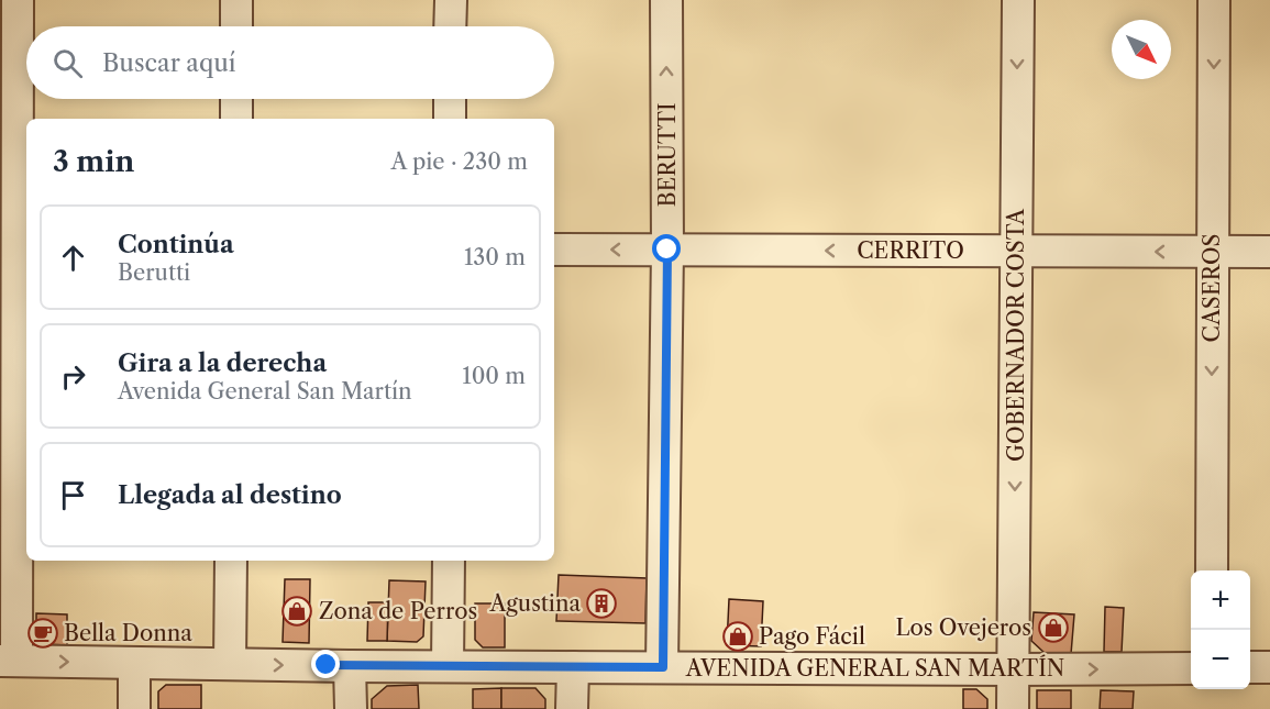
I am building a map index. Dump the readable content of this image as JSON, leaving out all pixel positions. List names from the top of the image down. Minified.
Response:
{"streets":{"street":["BERUTTI","CERRITO","CASEROS","GOBERNADOR COSTA","AVENIDA GENERAL SAN MARTÍN"]},"crossings":[["BERUTTI","CERRITO"],["BERUTTI","AVENIDA GENERAL SAN MARTÍN"],["CERRITO","CASEROS"],["CERRITO","GOBERNADOR COSTA"],["GOBERNADOR COSTA","AVENIDA GENERAL SAN MARTÍN"]],"one_way":["BERUTTI","CERRITO","CASEROS","GOBERNADOR COSTA","AVENIDA GENERAL SAN MARTÍN"],"places":{"building":["Agustina"],"shop":["Zona de Perros","Los Ovejeros","Pago Fácil"],"cafe":["Bella Donna"]},"north":"bottom right","page":{"search":"Buscar aquí","heading":["3 min","A pie · 230 m"],"list":[["Continúa","Berutti","130 m"],["Gira a la derecha","Avenida General San Martín","100 m"],"Llegada al destino"],"map_buttons":["+","−"]}}
